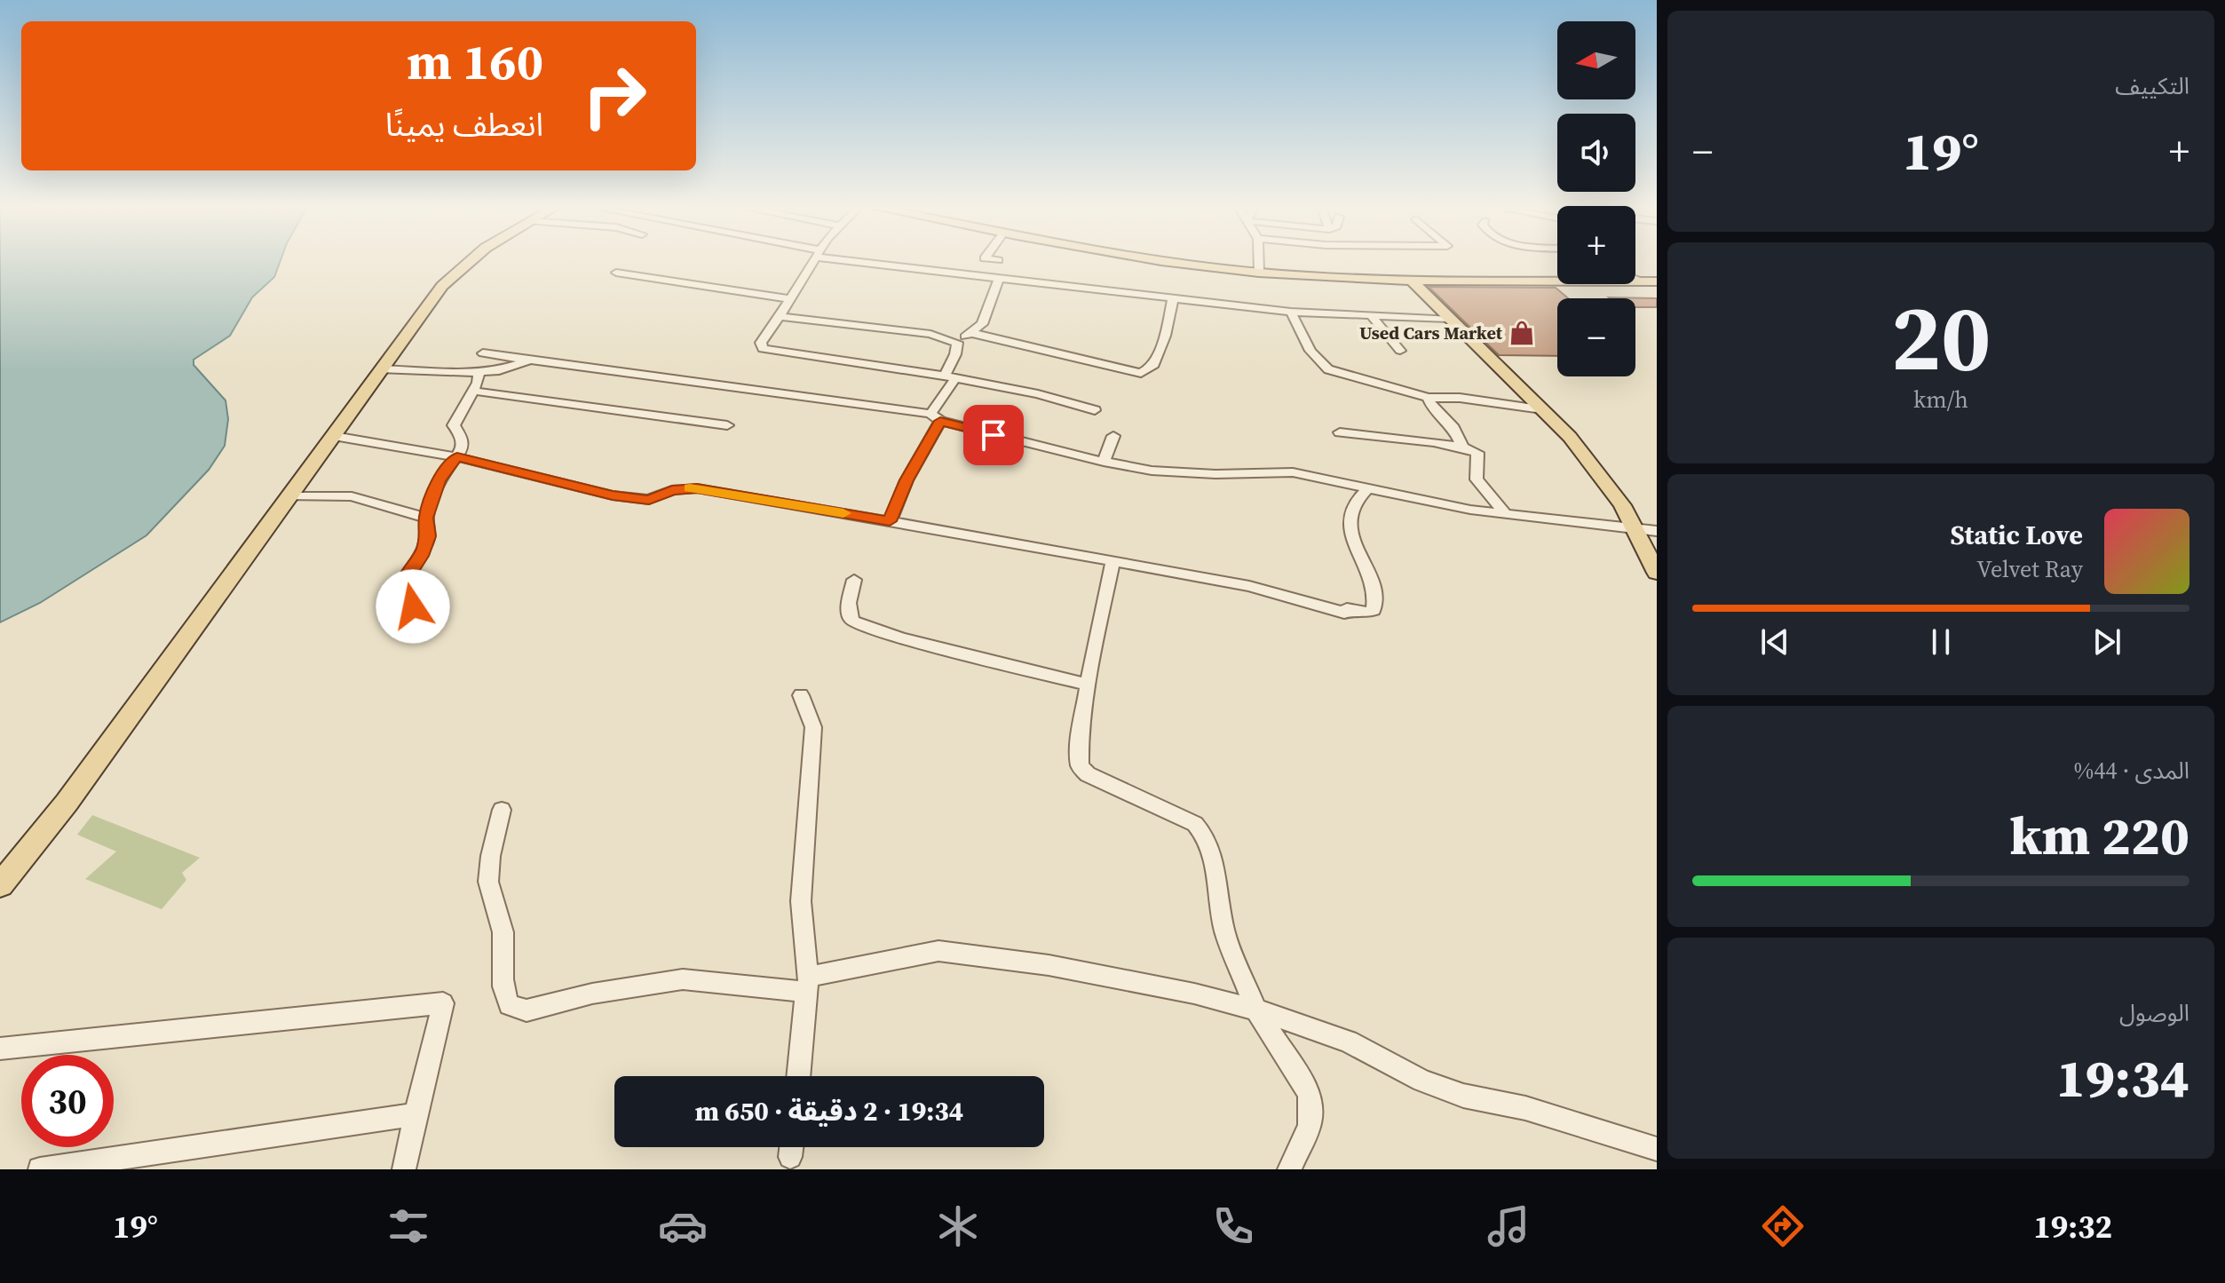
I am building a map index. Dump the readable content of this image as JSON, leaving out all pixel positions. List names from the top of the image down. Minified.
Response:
{"places":{"shop":["Used Cars Market"]},"north":"left","page":{"tile":["التكييف",["20","km/h"],["المدى · 44%","220 km"],["الوصول","19:34"]],"map_buttons":["+","−"],"turn":["160 m","انعطف يمينًا"],"heat":["−","19°","+"],"song":["Static Love","Velvet Ray"],"limit":"30","trip":"19:34 · 2 دقيقة · 650 m","tabs":["19:32","19°"]}}
